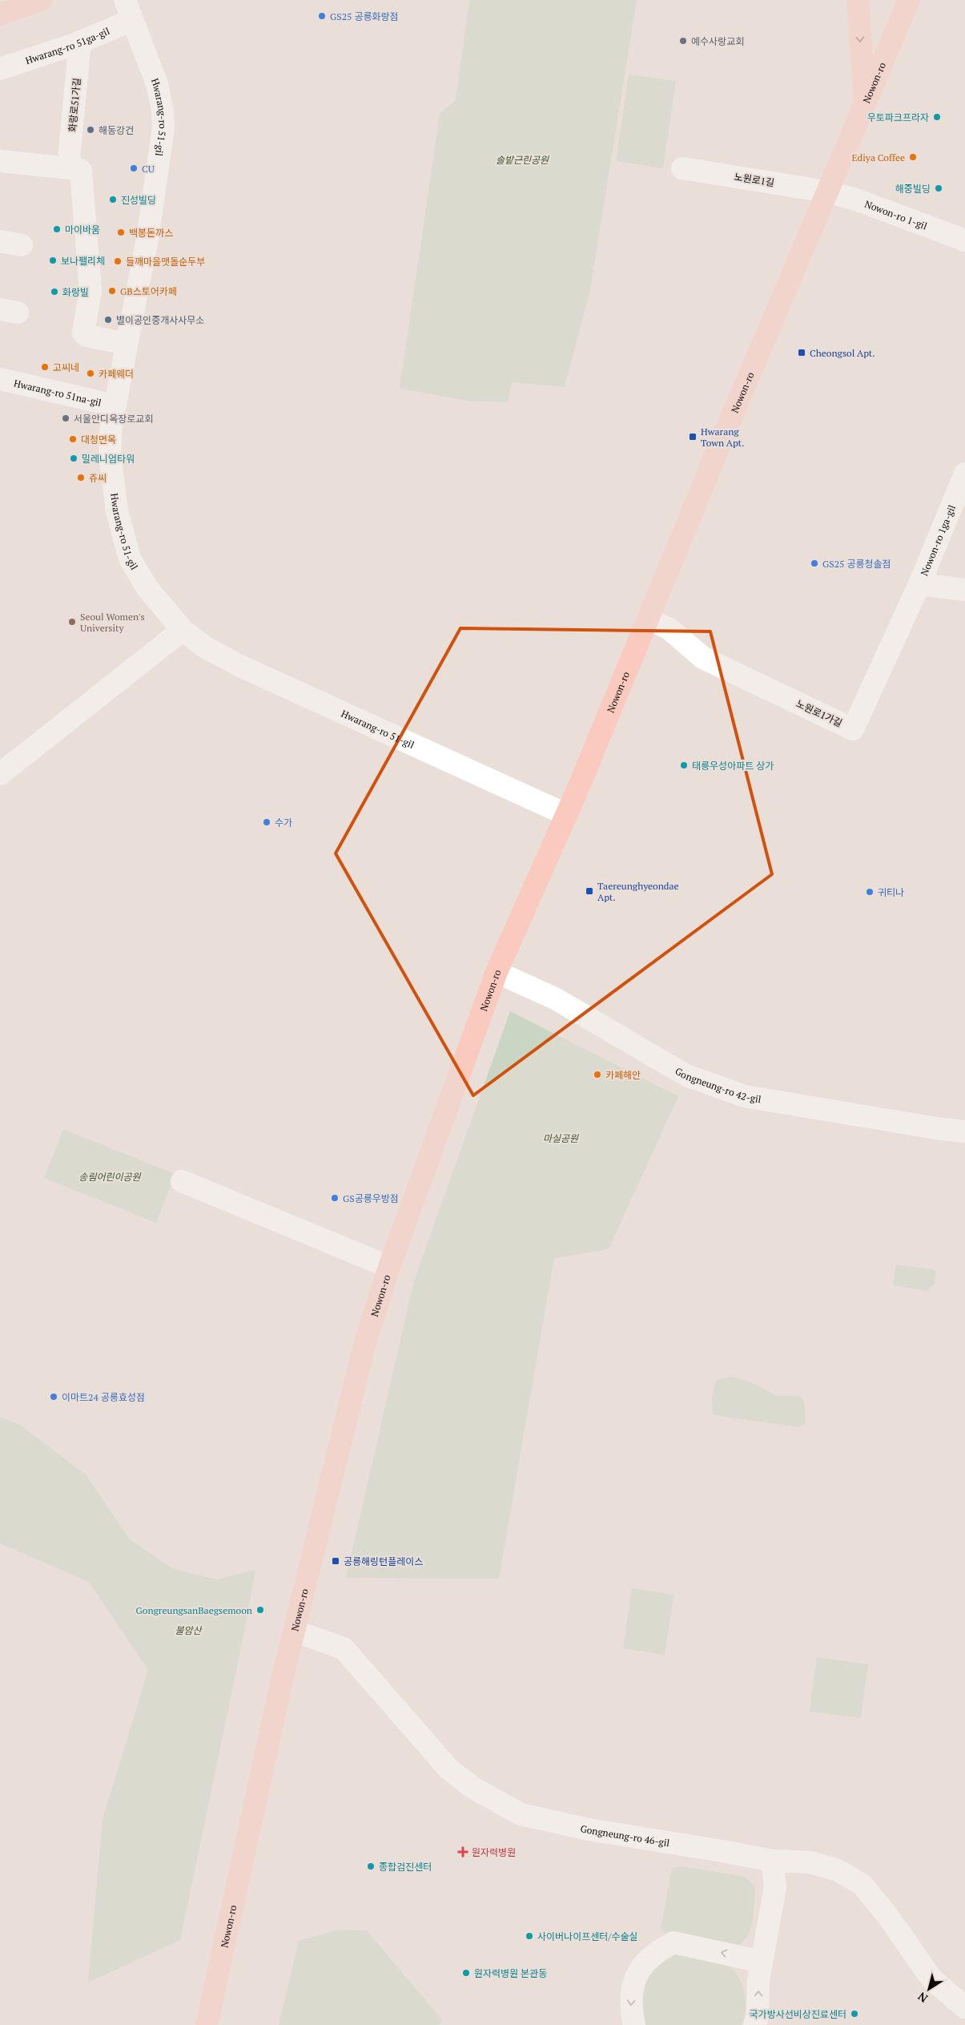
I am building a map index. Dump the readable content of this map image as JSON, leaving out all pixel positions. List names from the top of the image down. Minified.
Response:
{"streets":{"main road":["Nowon-ro"],"street":["Hwarang-ro 51ga-gil","화랑로51가길","Hwarang-ro 51-gil","노원로1길","Nowon-ro 1-gil","Hwarang-ro 51na-gil","Nowon-ro 1ga-gil","노원로1가길","Gongneung-ro 42-gil","Gongneung-ro 46-gil"]},"crossings":[["Hwarang-ro 51ga-gil","화랑로51가길"],["Hwarang-ro 51ga-gil","Hwarang-ro 51-gil"],["Nowon-ro","Hwarang-ro 51-gil"],["Nowon-ro","노원로1길"],["Nowon-ro","Nowon-ro 1-gil"],["Nowon-ro","노원로1가길"],["Nowon-ro","Gongneung-ro 42-gil"],["Nowon-ro","Gongneung-ro 46-gil"],["Hwarang-ro 51-gil","Hwarang-ro 51na-gil"],["노원로1길","Nowon-ro 1-gil"],["Nowon-ro 1ga-gil","노원로1가길"]],"parks":["솔밭근린공원","마실공원","송림어린이공원","불암산"],"places":{"other":["GS25 공릉화랑점","예수사랑교회","우토파크프라자","해동강건","Ediya Coffee","CU","해중빌딩","진성빌딩","마이바움","백봉돈까스","보나팰리체","들깨마을맷돌순두부","GB스토어카페","화랑빌","별이공인중개사사무소","고씨네","카페웨더","서울안디옥장로교회","대청면옥","밀레니엄타워","쥬씨","GS25 공릉청솔점","Seoul Women's University","태릉우성아파트 상가","수가","귀티나","카페해안","GS공릉우방점","이마트24 공릉효성점","GongreungsanBaegsemoon","종합검진센터","사이버나이프센터/수술실","원자력병원 본관동","국가방사선비상진료센터"],"transit":["Cheongsol Apt.","Hwarang Town Apt.","Taereunghyeondae Apt.","공릉해링턴플레이스"],"health":["원자력병원"]},"north":"bottom left"}
